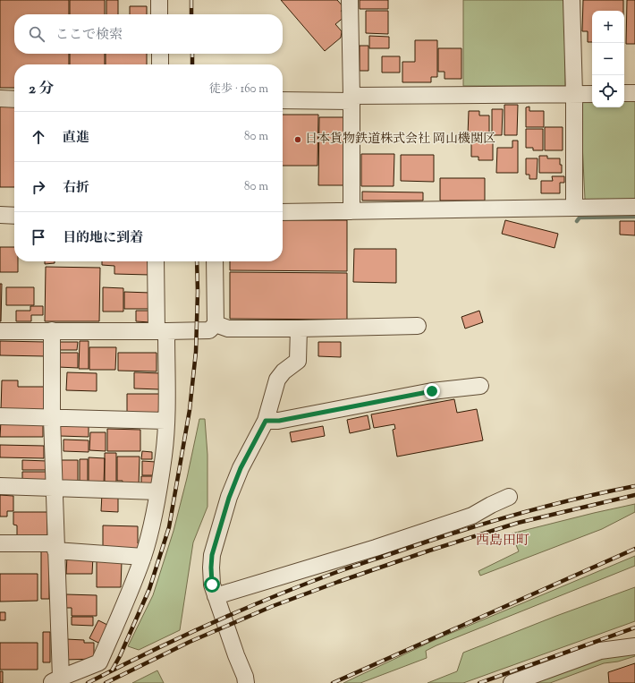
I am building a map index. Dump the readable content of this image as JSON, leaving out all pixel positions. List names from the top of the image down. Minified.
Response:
{"districts":["西島田町"],"places":["日本貨物鉄道株式会社 岡山機関区"],"page":{"map_buttons":["+","−"],"search":"ここで検索","heading":["2 分","徒歩 · 160 m"],"list":[["直進","80 m"],["右折","80 m"],"目的地に到着"]}}
